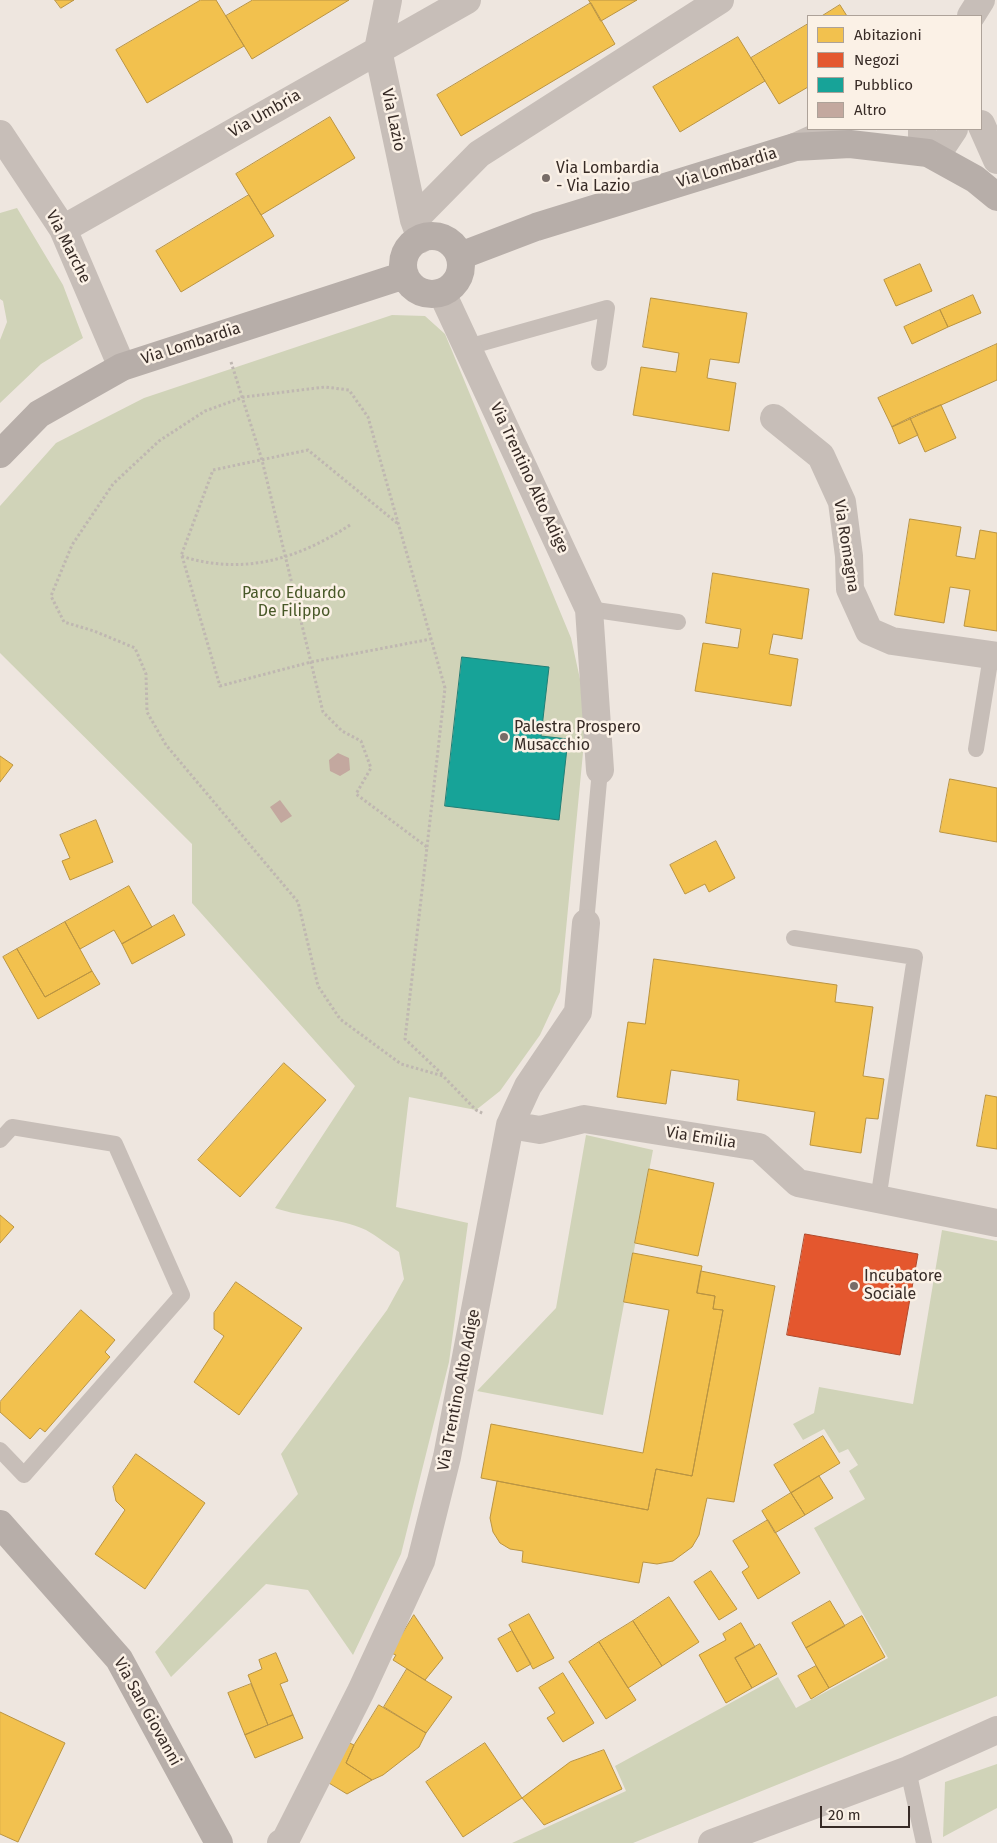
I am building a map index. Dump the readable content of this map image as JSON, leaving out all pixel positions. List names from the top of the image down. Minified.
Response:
{"streets":{"street":["Via Umbria","Via Lazio","Via Lombardia","Via Marche","Via Trentino Alto Adige","Via Romagna","Via Emilia","Via San Giovanni"]},"crossings":[["Via Umbria","Via Lazio"],["Via Umbria","Via Marche"],["Via Lazio","Via Lombardia"],["Via Lazio","Via Trentino Alto Adige"],["Via Lombardia","Via Marche"],["Via Lombardia","Via Trentino Alto Adige"],["Via Trentino Alto Adige","Via Emilia"]],"parks":["Parco Eduardo De Filippo"],"places":["Via Lombardia - Via Lazio","Palestra Prospero Musacchio","Incubatore Sociale"],"legend":["Abitazioni","Negozi","Pubblico","Altro"],"scale_bar":"20 m"}
